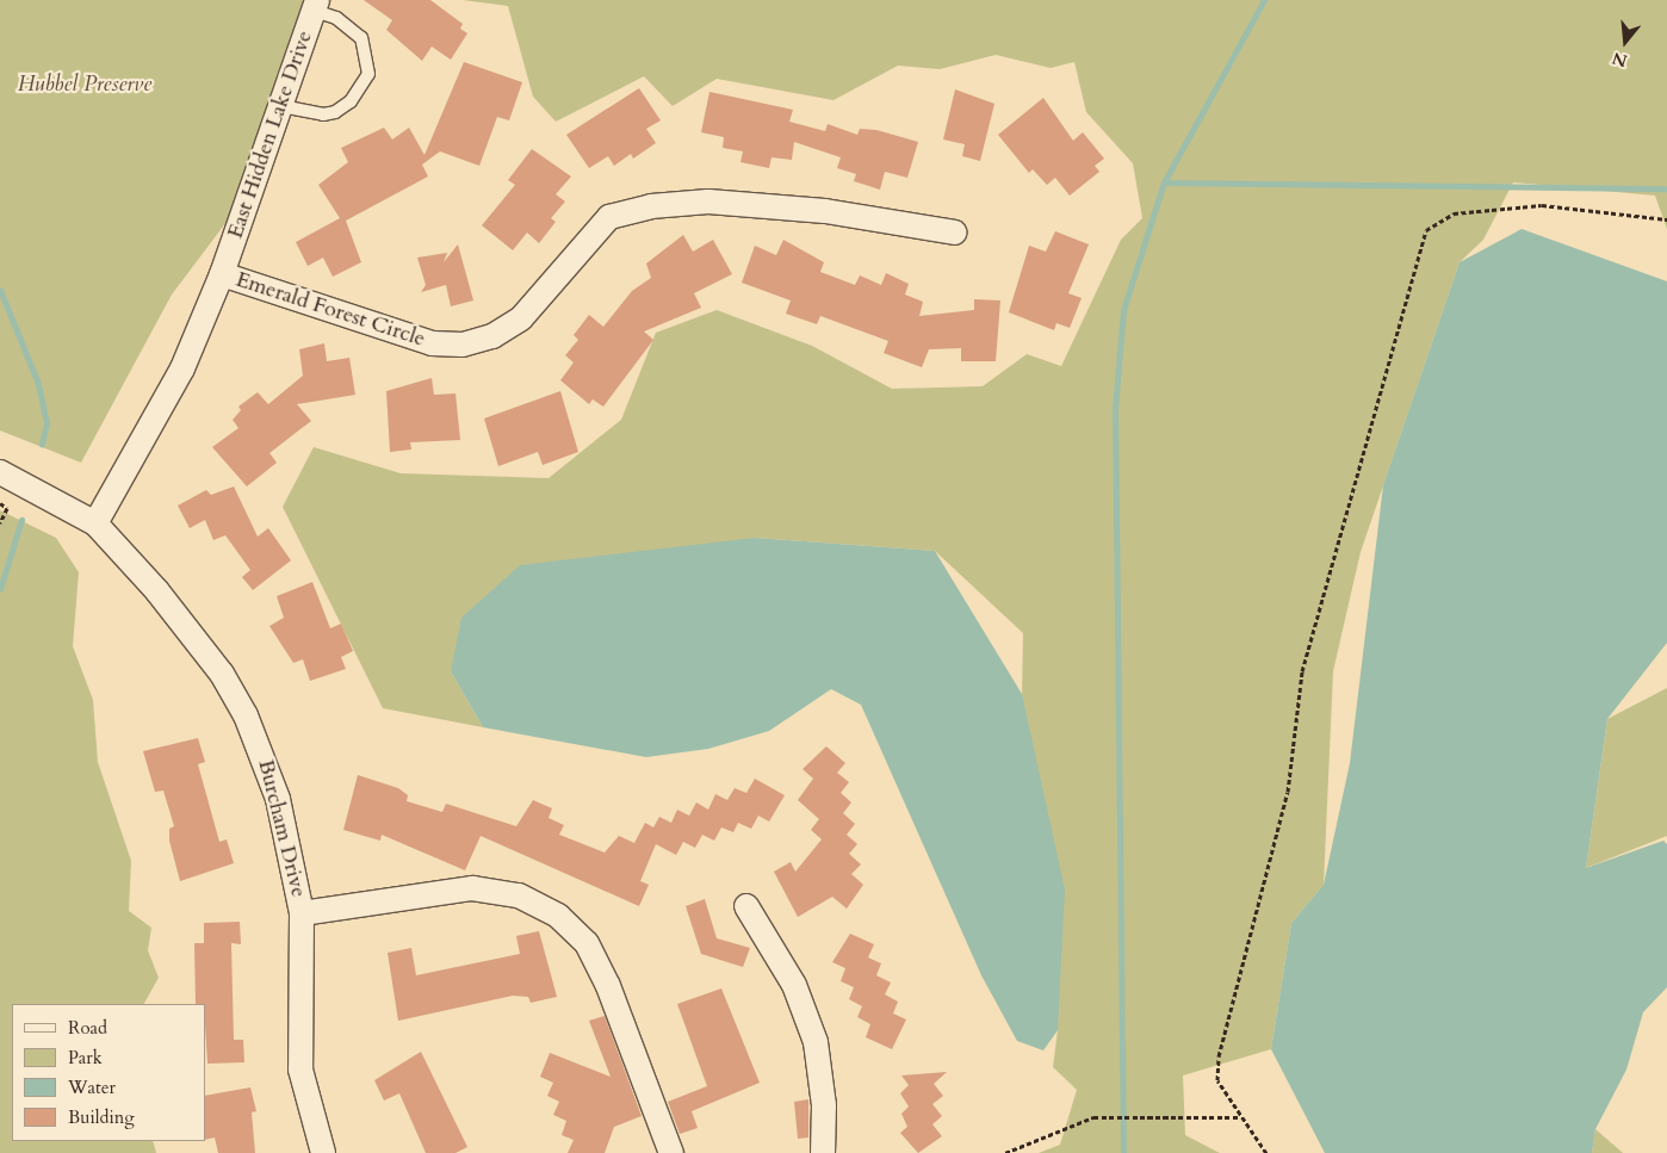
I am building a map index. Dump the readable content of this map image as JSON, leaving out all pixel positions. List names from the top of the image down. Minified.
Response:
{"streets":{"street":["East Hidden Lake Drive","Emerald Forest Circle","Burcham Drive"]},"crossings":[["East Hidden Lake Drive","Emerald Forest Circle"],["East Hidden Lake Drive","Burcham Drive"]],"parks":["Hubbel Preserve"],"legend":["Road","Park","Water","Building"],"north":"bottom"}
